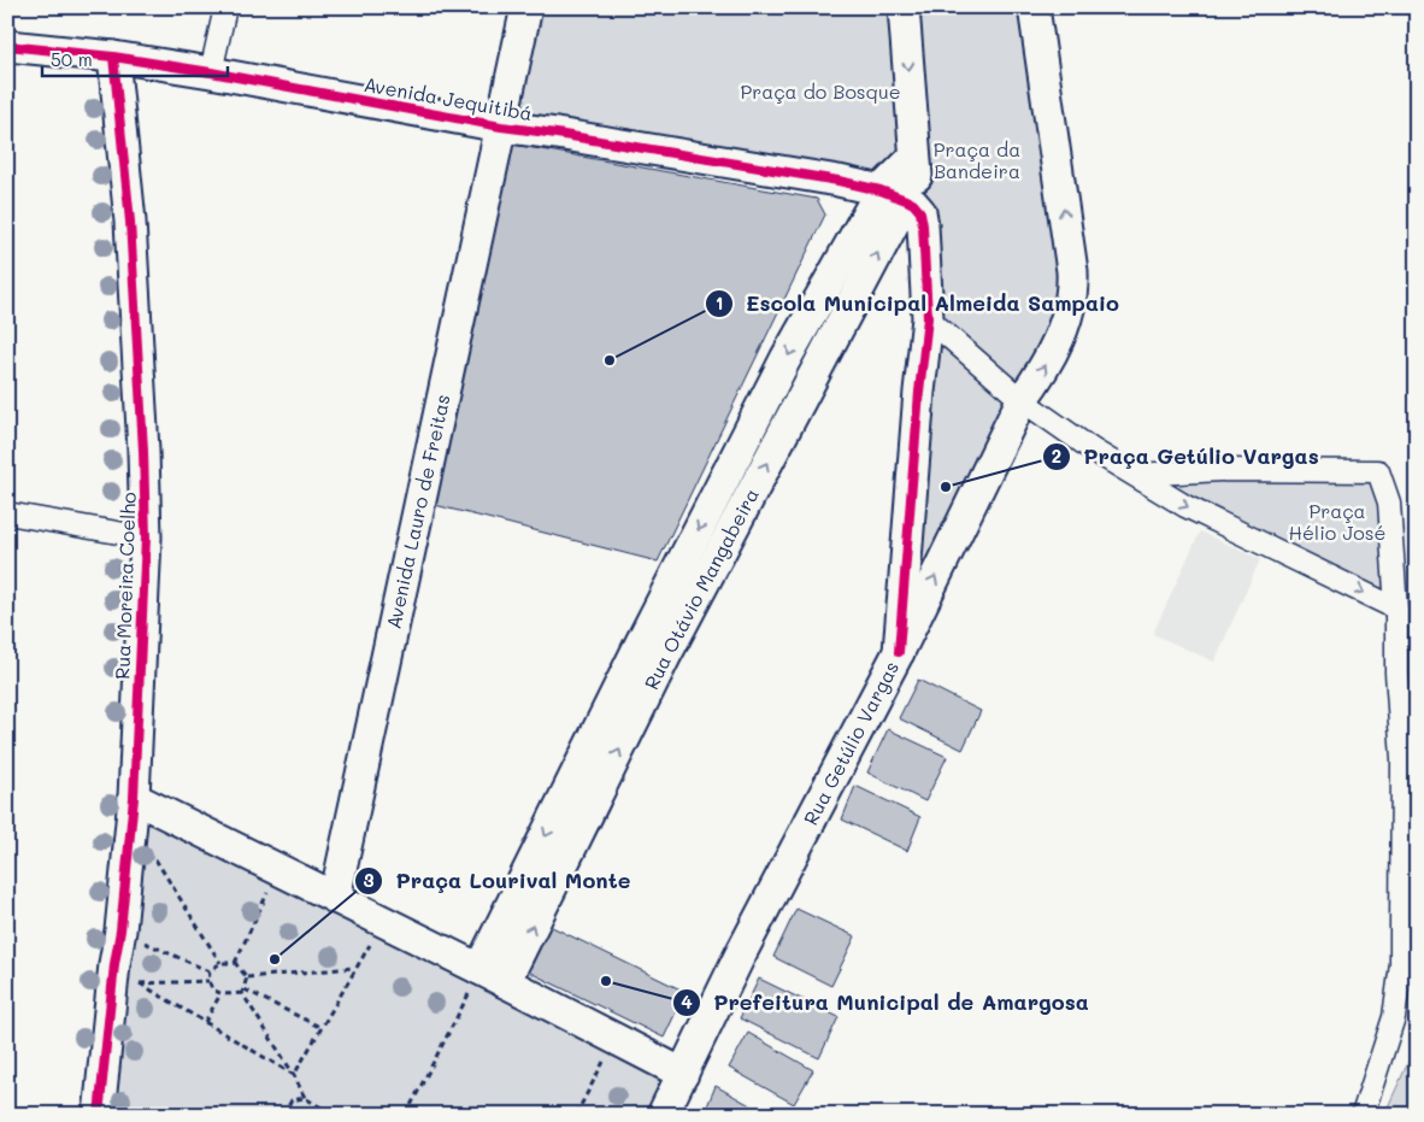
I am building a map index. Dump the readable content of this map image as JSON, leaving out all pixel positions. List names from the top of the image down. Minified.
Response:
{"streets":{"street":["Avenida Jequitibá","Avenida Lauro de Freitas","Rua Moreira Coelho","Rua Otávio Mangabeira","Rua Getúlio Vargas"]},"crossings":[["Avenida Jequitibá","Avenida Lauro de Freitas"],["Avenida Jequitibá","Rua Moreira Coelho"],["Avenida Jequitibá","Rua Otávio Mangabeira"]],"parks":["Praça do Bosque","Praça da Bandeira","Praça Hélio José"],"places":["Escola Municipal Almeida Sampaio","Praça Getúlio Vargas","Praça Lourival Monte","Prefeitura Municipal de Amargosa"],"scale_bar":"50 m"}
